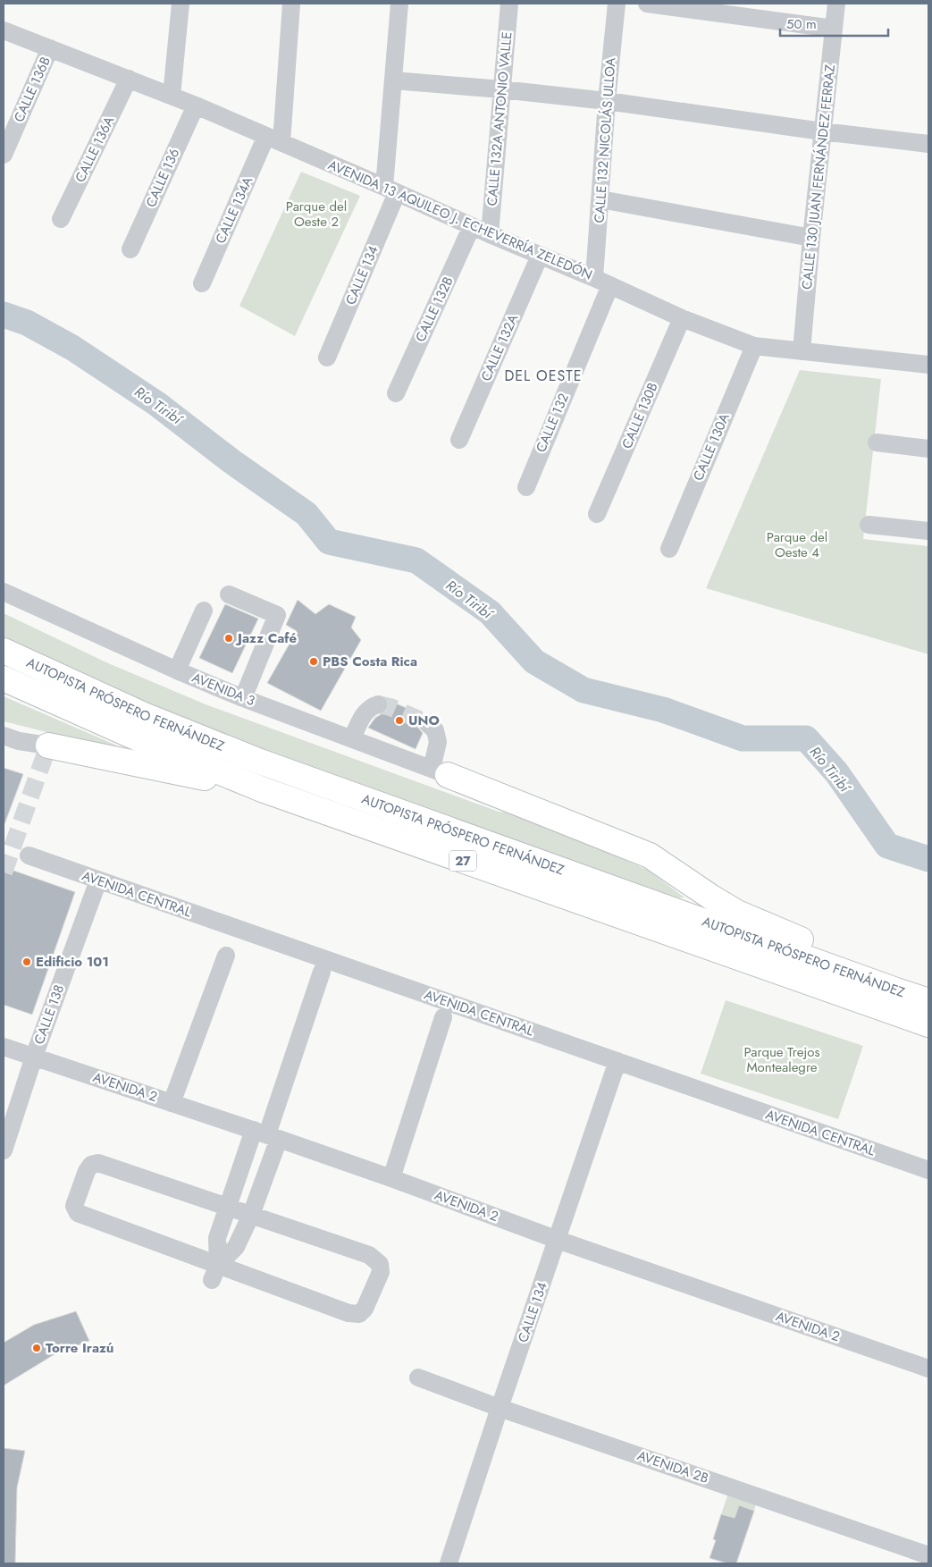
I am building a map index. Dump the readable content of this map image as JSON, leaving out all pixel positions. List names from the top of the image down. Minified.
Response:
{"streets":{"highway":["AUTOPISTA PRÓSPERO FERNÁNDEZ","27"],"street":["CALLE 136B","CALLE 132A ANTONIO VALLE","CALLE 132 NICOLÁS ULLOA","CALLE 136A","CALLE 130 JUAN FERNÁNDEZ FERRAZ","CALLE 136","CALLE 134A","AVENIDA 13 AQUILEO J. ECHEVERRÍA ZELEDÓN","CALLE 134","CALLE 132B","CALLE 132A","CALLE 130B","CALLE 132","CALLE 130A","AVENIDA 3","AVENIDA CENTRAL","CALLE 138","AVENIDA 2","AVENIDA 2B"]},"crossings":[["CALLE 136B","AVENIDA 13 AQUILEO J. ECHEVERRÍA ZELEDÓN"],["CALLE 132A ANTONIO VALLE","AVENIDA 13 AQUILEO J. ECHEVERRÍA ZELEDÓN"],["CALLE 132 NICOLÁS ULLOA","AVENIDA 13 AQUILEO J. ECHEVERRÍA ZELEDÓN"],["CALLE 136A","AVENIDA 13 AQUILEO J. ECHEVERRÍA ZELEDÓN"],["CALLE 130 JUAN FERNÁNDEZ FERRAZ","AVENIDA 13 AQUILEO J. ECHEVERRÍA ZELEDÓN"],["CALLE 136","AVENIDA 13 AQUILEO J. ECHEVERRÍA ZELEDÓN"],["CALLE 134A","AVENIDA 13 AQUILEO J. ECHEVERRÍA ZELEDÓN"],["AVENIDA 13 AQUILEO J. ECHEVERRÍA ZELEDÓN","CALLE 134"],["AVENIDA 13 AQUILEO J. ECHEVERRÍA ZELEDÓN","CALLE 132B"],["AVENIDA 13 AQUILEO J. ECHEVERRÍA ZELEDÓN","CALLE 132A"],["AVENIDA 13 AQUILEO J. ECHEVERRÍA ZELEDÓN","CALLE 130B"],["AVENIDA 13 AQUILEO J. ECHEVERRÍA ZELEDÓN","CALLE 132"],["AVENIDA 13 AQUILEO J. ECHEVERRÍA ZELEDÓN","CALLE 130A"],["CALLE 134","AVENIDA CENTRAL"],["CALLE 134","AVENIDA 2"],["CALLE 134","AVENIDA 2B"],["AVENIDA CENTRAL","CALLE 138"],["CALLE 138","AVENIDA 2"]],"districts":["DEL OESTE"],"water":["Río Tiribí"],"parks":["Parque del Oeste 2","Parque del Oeste 4","Parque Trejos Montealegre"],"places":["Jazz Café","PBS Costa Rica","UNO","Edificio 101","Torre Irazú"],"scale_bar":"50 m"}
